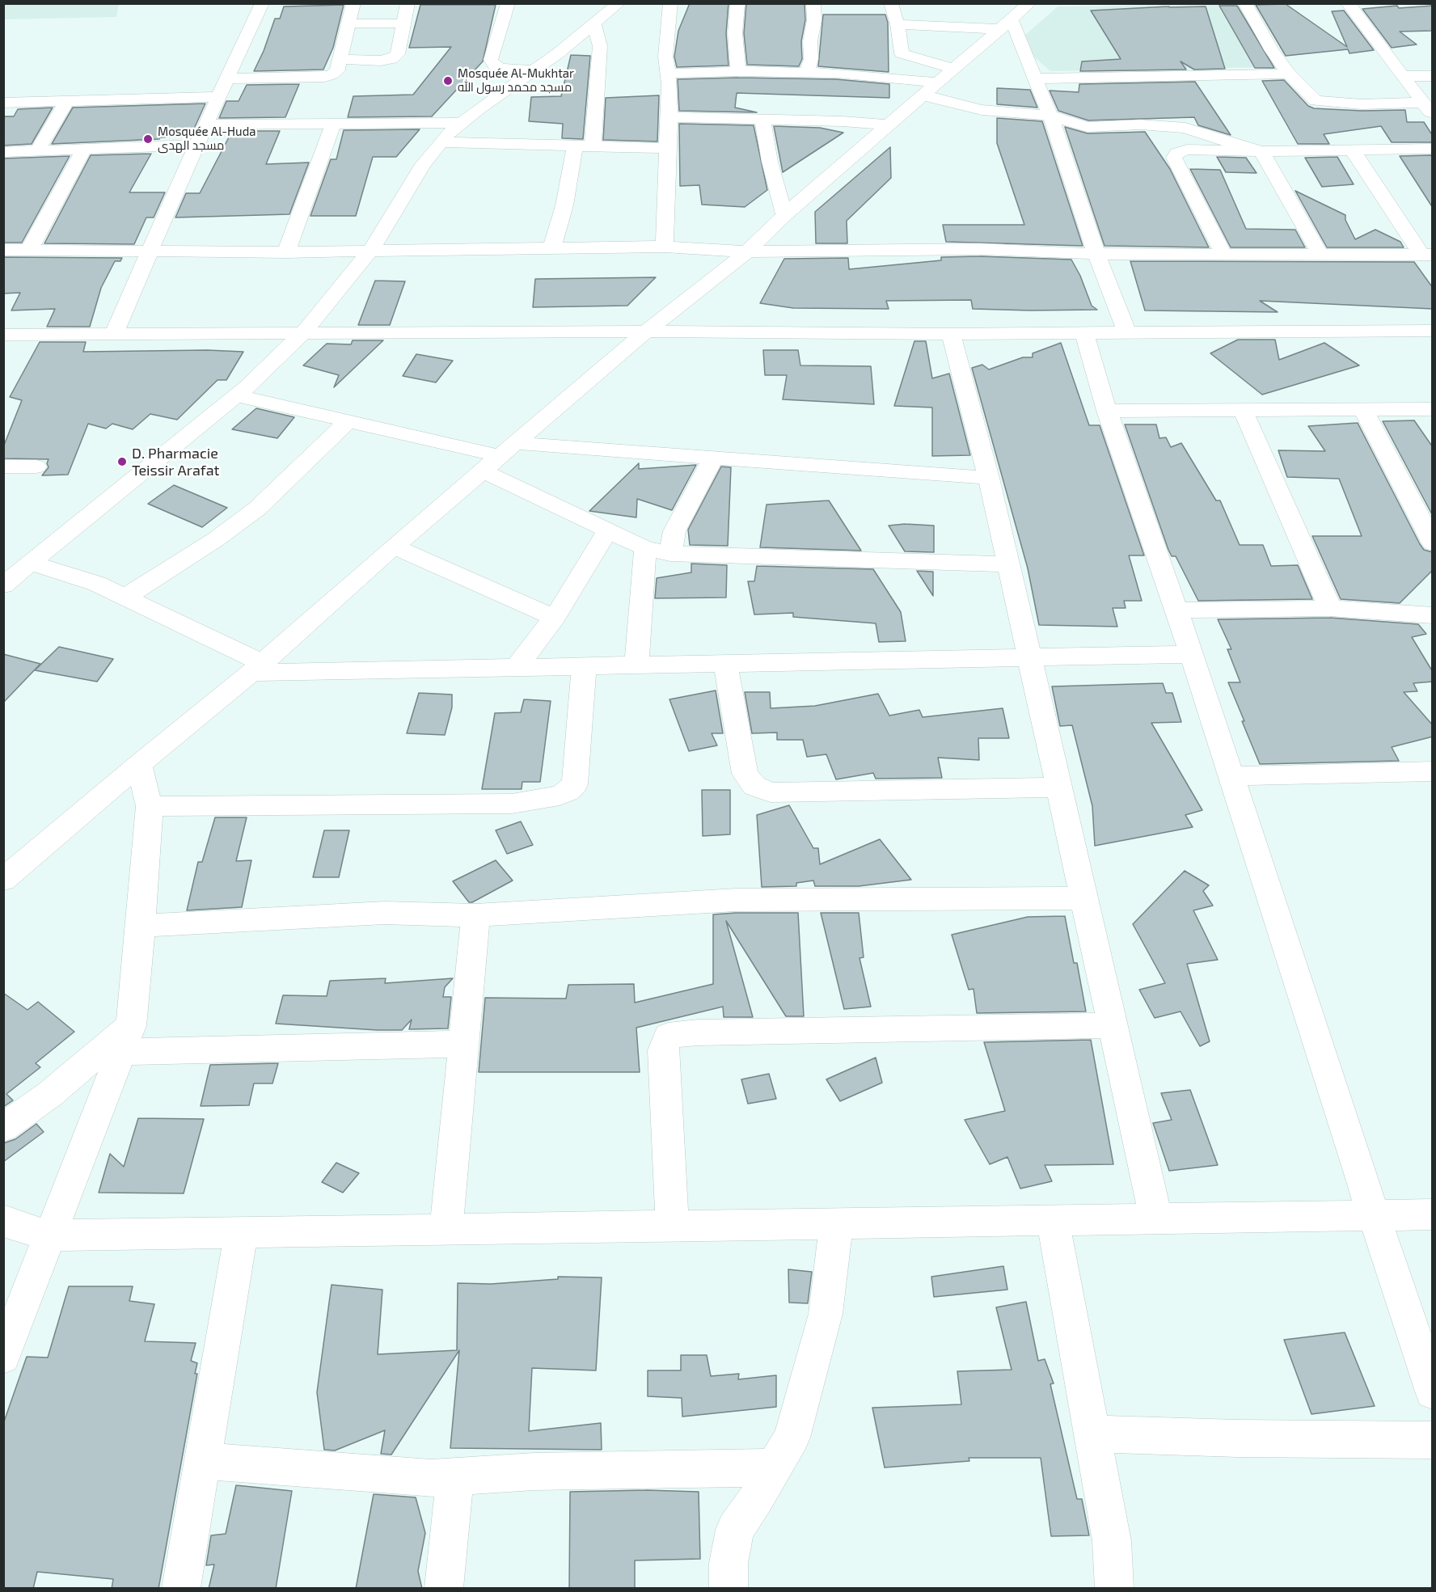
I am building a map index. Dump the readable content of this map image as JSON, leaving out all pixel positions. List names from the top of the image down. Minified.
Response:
{"places":["Mosquée Al-Mukhtar مسجد محمد رسول الله","Mosquée Al-Huda مسجد الهدى","D. Pharmacie Teissir Arafat"]}
